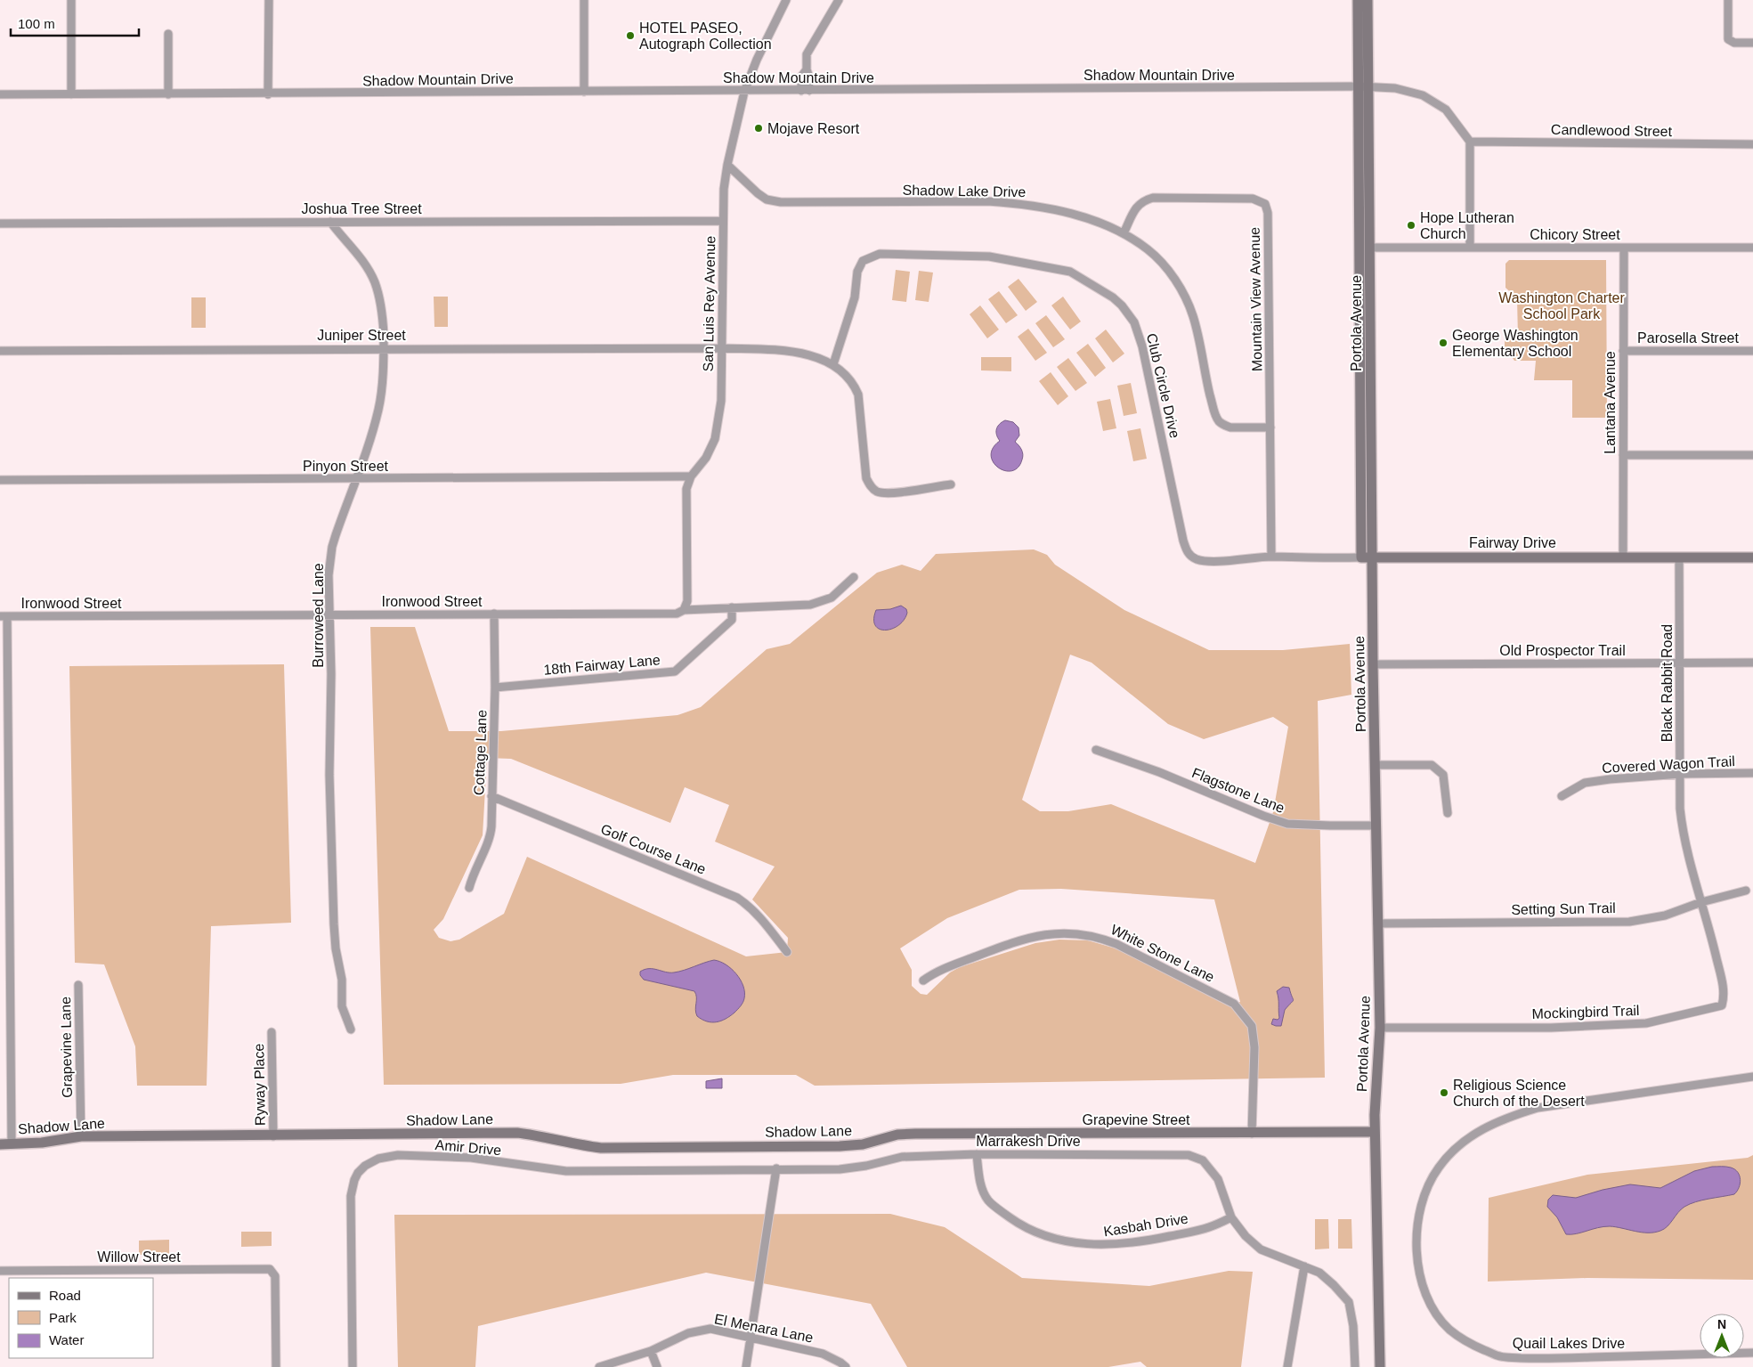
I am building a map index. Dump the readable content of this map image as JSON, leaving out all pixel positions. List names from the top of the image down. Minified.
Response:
{"streets":{"street":["Shadow Mountain Drive","Candlewood Street","Shadow Lake Drive","Joshua Tree Street","Chicory Street","Mountain View Avenue","San Luis Rey Avenue","Portola Avenue","Juniper Street","Parosella Street","Club Circle Drive","Lantana Avenue","Pinyon Street","Fairway Drive","Ironwood Street","Burroweed Lane","Old Prospector Trail","18th Fairway Lane","Black Rabbit Road","Cottage Lane","Covered Wagon Trail","Flagstone Lane","Golf Course Lane","Setting Sun Trail","White Stone Lane","Mockingbird Trail","Grapevine Lane","Ryway Place","Shadow Lane","Grapevine Street","Marrakesh Drive","Amir Drive","Kasbah Drive","Willow Street","El Menara Lane","Quail Lakes Drive"]},"crossings":[["Shadow Mountain Drive","Candlewood Street"],["Shadow Mountain Drive","San Luis Rey Avenue"],["Shadow Mountain Drive","Portola Avenue"],["Shadow Lake Drive","Mountain View Avenue"],["Shadow Lake Drive","San Luis Rey Avenue"],["Joshua Tree Street","San Luis Rey Avenue"],["Joshua Tree Street","Burroweed Lane"],["Chicory Street","Portola Avenue"],["Chicory Street","Lantana Avenue"],["Mountain View Avenue","Club Circle Drive"],["Mountain View Avenue","Fairway Drive"],["San Luis Rey Avenue","Juniper Street"],["San Luis Rey Avenue","Pinyon Street"],["San Luis Rey Avenue","Ironwood Street"],["Portola Avenue","Fairway Drive"],["Portola Avenue","Old Prospector Trail"],["Portola Avenue","Flagstone Lane"],["Portola Avenue","Setting Sun Trail"],["Portola Avenue","Mockingbird Trail"],["Portola Avenue","Grapevine Street"],["Juniper Street","Club Circle Drive"],["Juniper Street","Burroweed Lane"],["Parosella Street","Lantana Avenue"],["Club Circle Drive","Fairway Drive"],["Lantana Avenue","Fairway Drive"],["Pinyon Street","Burroweed Lane"],["Fairway Drive","Black Rabbit Road"],["Ironwood Street","Burroweed Lane"],["Ironwood Street","18th Fairway Lane"],["Ironwood Street","Cottage Lane"],["Old Prospector Trail","Black Rabbit Road"],["18th Fairway Lane","Cottage Lane"],["Black Rabbit Road","Covered Wagon Trail"],["Black Rabbit Road","Setting Sun Trail"],["Black Rabbit Road","Mockingbird Trail"],["Cottage Lane","Golf Course Lane"],["White Stone Lane","Grapevine Street"],["Grapevine Lane","Shadow Lane"],["Ryway Place","Shadow Lane"],["Shadow Lane","Grapevine Street"],["Marrakesh Drive","Amir Drive"],["Marrakesh Drive","Kasbah Drive"]],"parks":["Washington Charter School Park"],"places":["HOTEL PASEO, Autograph Collection","Mojave Resort","Hope Lutheran Church","George Washington Elementary School","Religious Science Church of the Desert"],"legend":["Road","Park","Water"],"scale_bar":"100 m","north":"top"}
